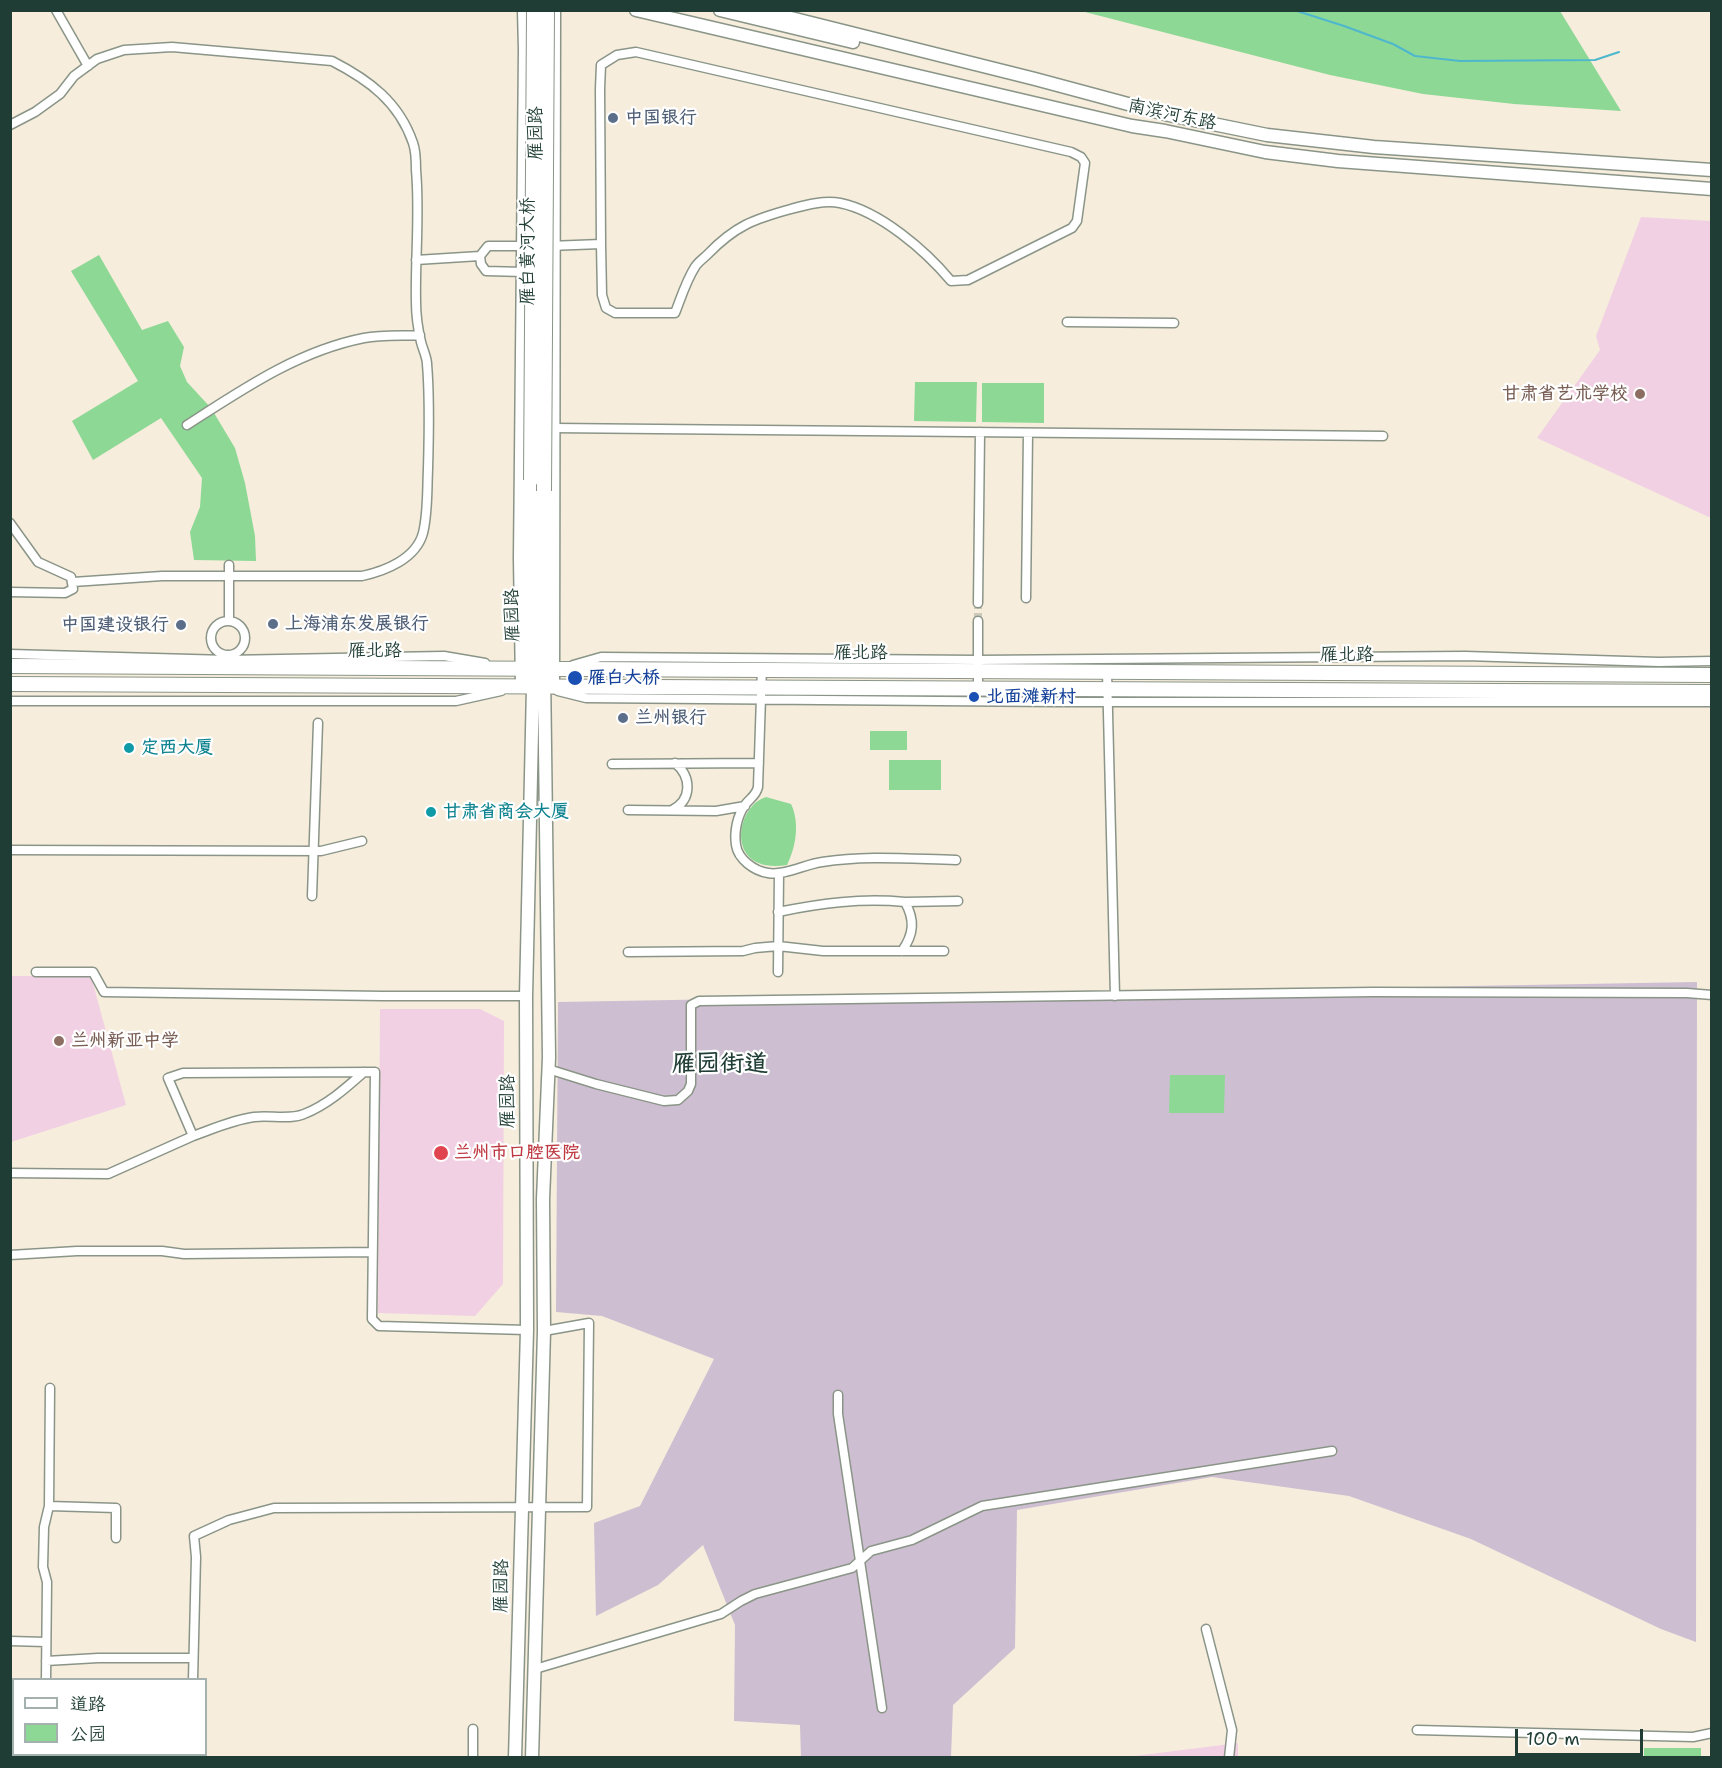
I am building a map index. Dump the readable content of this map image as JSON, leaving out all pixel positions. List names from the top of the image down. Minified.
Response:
{"streets":{"main road":["南滨河东路","雁园路","雁白黄河大桥","雁北路"]},"crossings":[["雁园路","雁白黄河大桥"],["雁园路","雁北路"]],"districts":["雁园街道"],"places":["中国银行","甘肃省艺术学校","上海浦东发展银行","中国建设银行","雁白大桥","北面滩新村","兰州银行","定西大厦","甘肃省商会大厦","兰州新亚中学","兰州市口腔医院"],"legend":["道路","公园"],"scale_bar":"100 m"}
